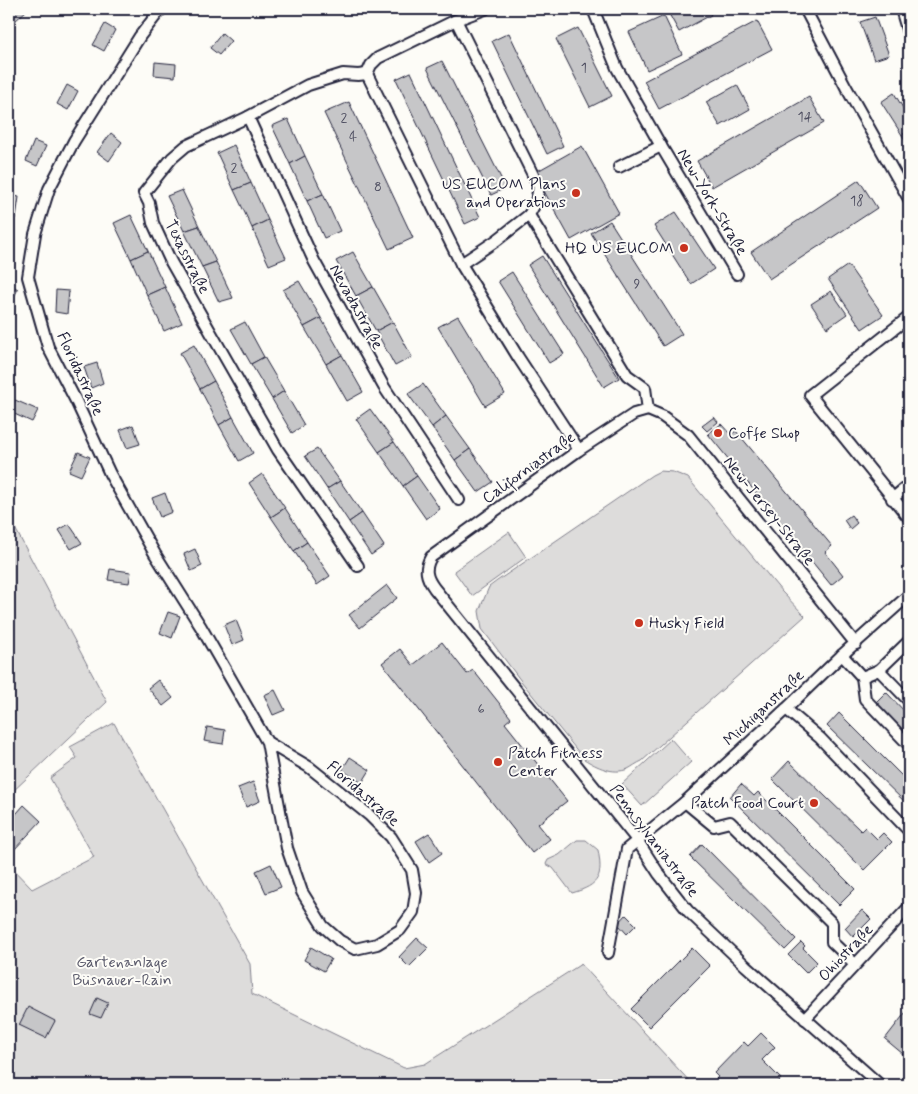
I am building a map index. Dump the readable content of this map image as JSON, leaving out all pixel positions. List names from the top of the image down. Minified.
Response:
{"streets":{"street":["New-York-Straße","Texasstraße","Nevadastraße","Floridastraße","Californiastraße","New-Jersey-Straße","Michiganstraße","Pennsylvaniastraße","Ohiostraße"]},"crossings":[["Texasstraße","Nevadastraße"],["Californiastraße","New-Jersey-Straße"],["Californiastraße","Pennsylvaniastraße"],["New-Jersey-Straße","Michiganstraße"],["Michiganstraße","Pennsylvaniastraße"],["Pennsylvaniastraße","Ohiostraße"]],"parks":["Gartenanlage Büsnauer-Rain"],"places":["US EUCOM Plans and Operations","HQ US EUCOM","Coffe Shop","Husky Field","Patch Fitness Center","Patch Food Court"],"house_numbers":["1","14","2","4","2","8","18","9","6"]}
